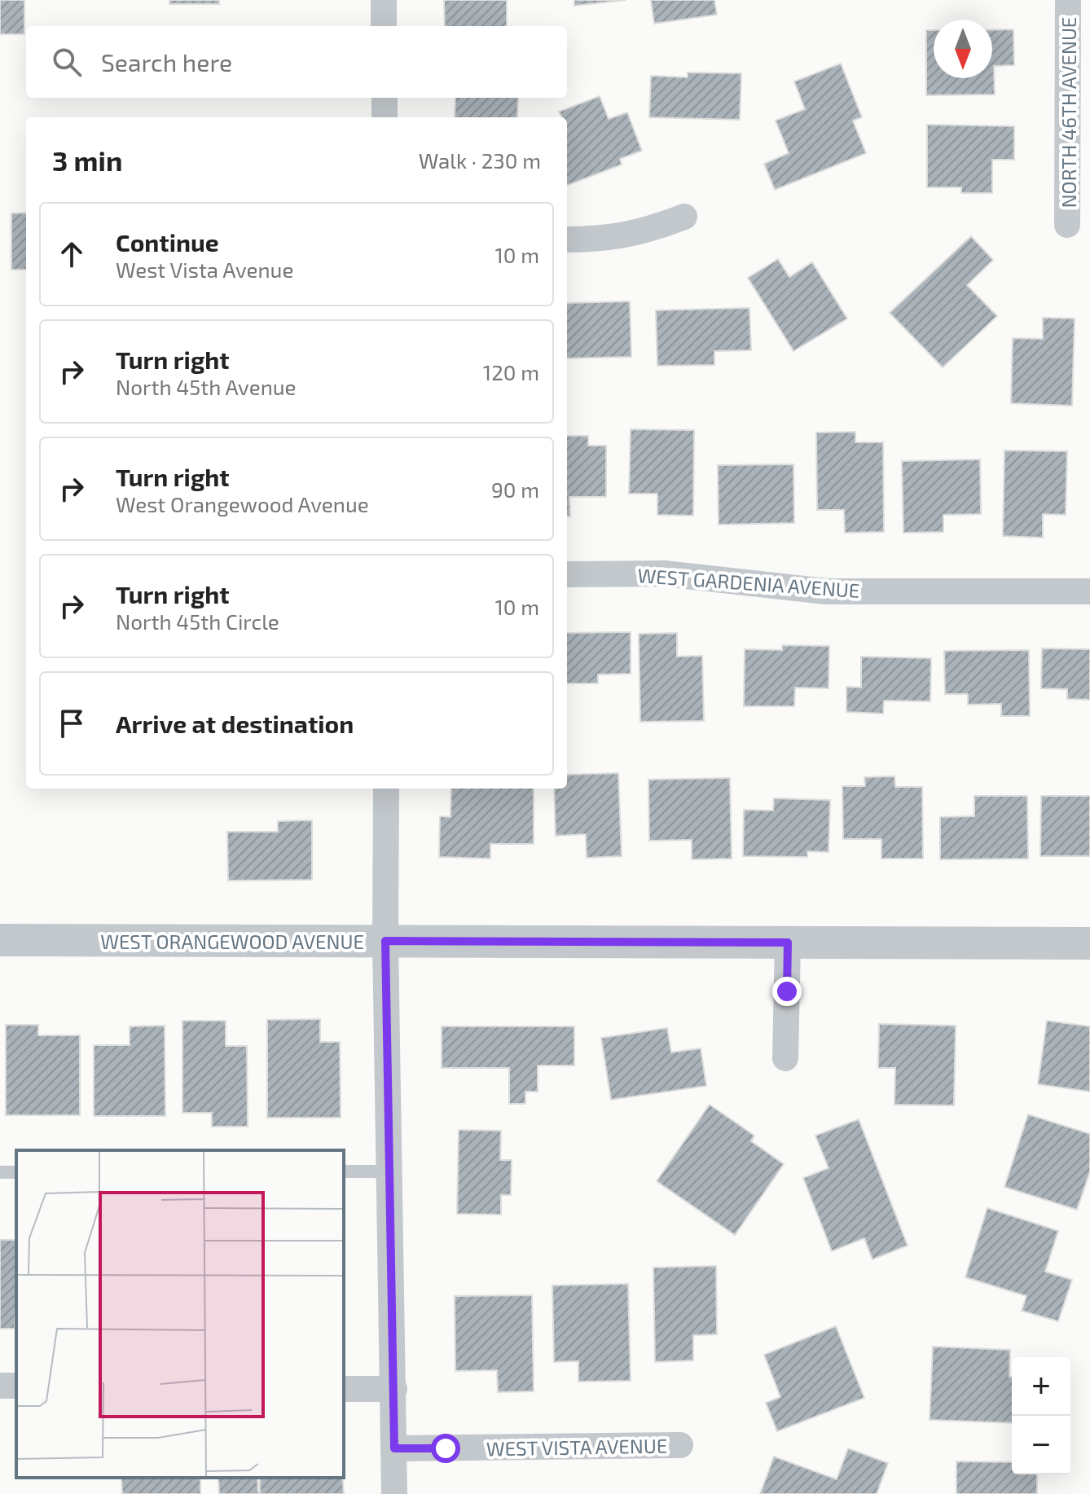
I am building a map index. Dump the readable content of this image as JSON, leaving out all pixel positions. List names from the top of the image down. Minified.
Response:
{"streets":{"street":["NORTH 46TH AVENUE","WEST GARDENIA AVENUE","WEST ORANGEWOOD AVENUE","WEST VISTA AVENUE"]},"north":"bottom","page":{"search":"Search here","heading":["3 min","Walk · 230 m"],"list":[["Continue","West Vista Avenue","10 m"],["Turn right","North 45th Avenue","120 m"],["Turn right","West Orangewood Avenue","90 m"],["Turn right","North 45th Circle","10 m"],"Arrive at destination"],"map_buttons":["+","−"]}}
